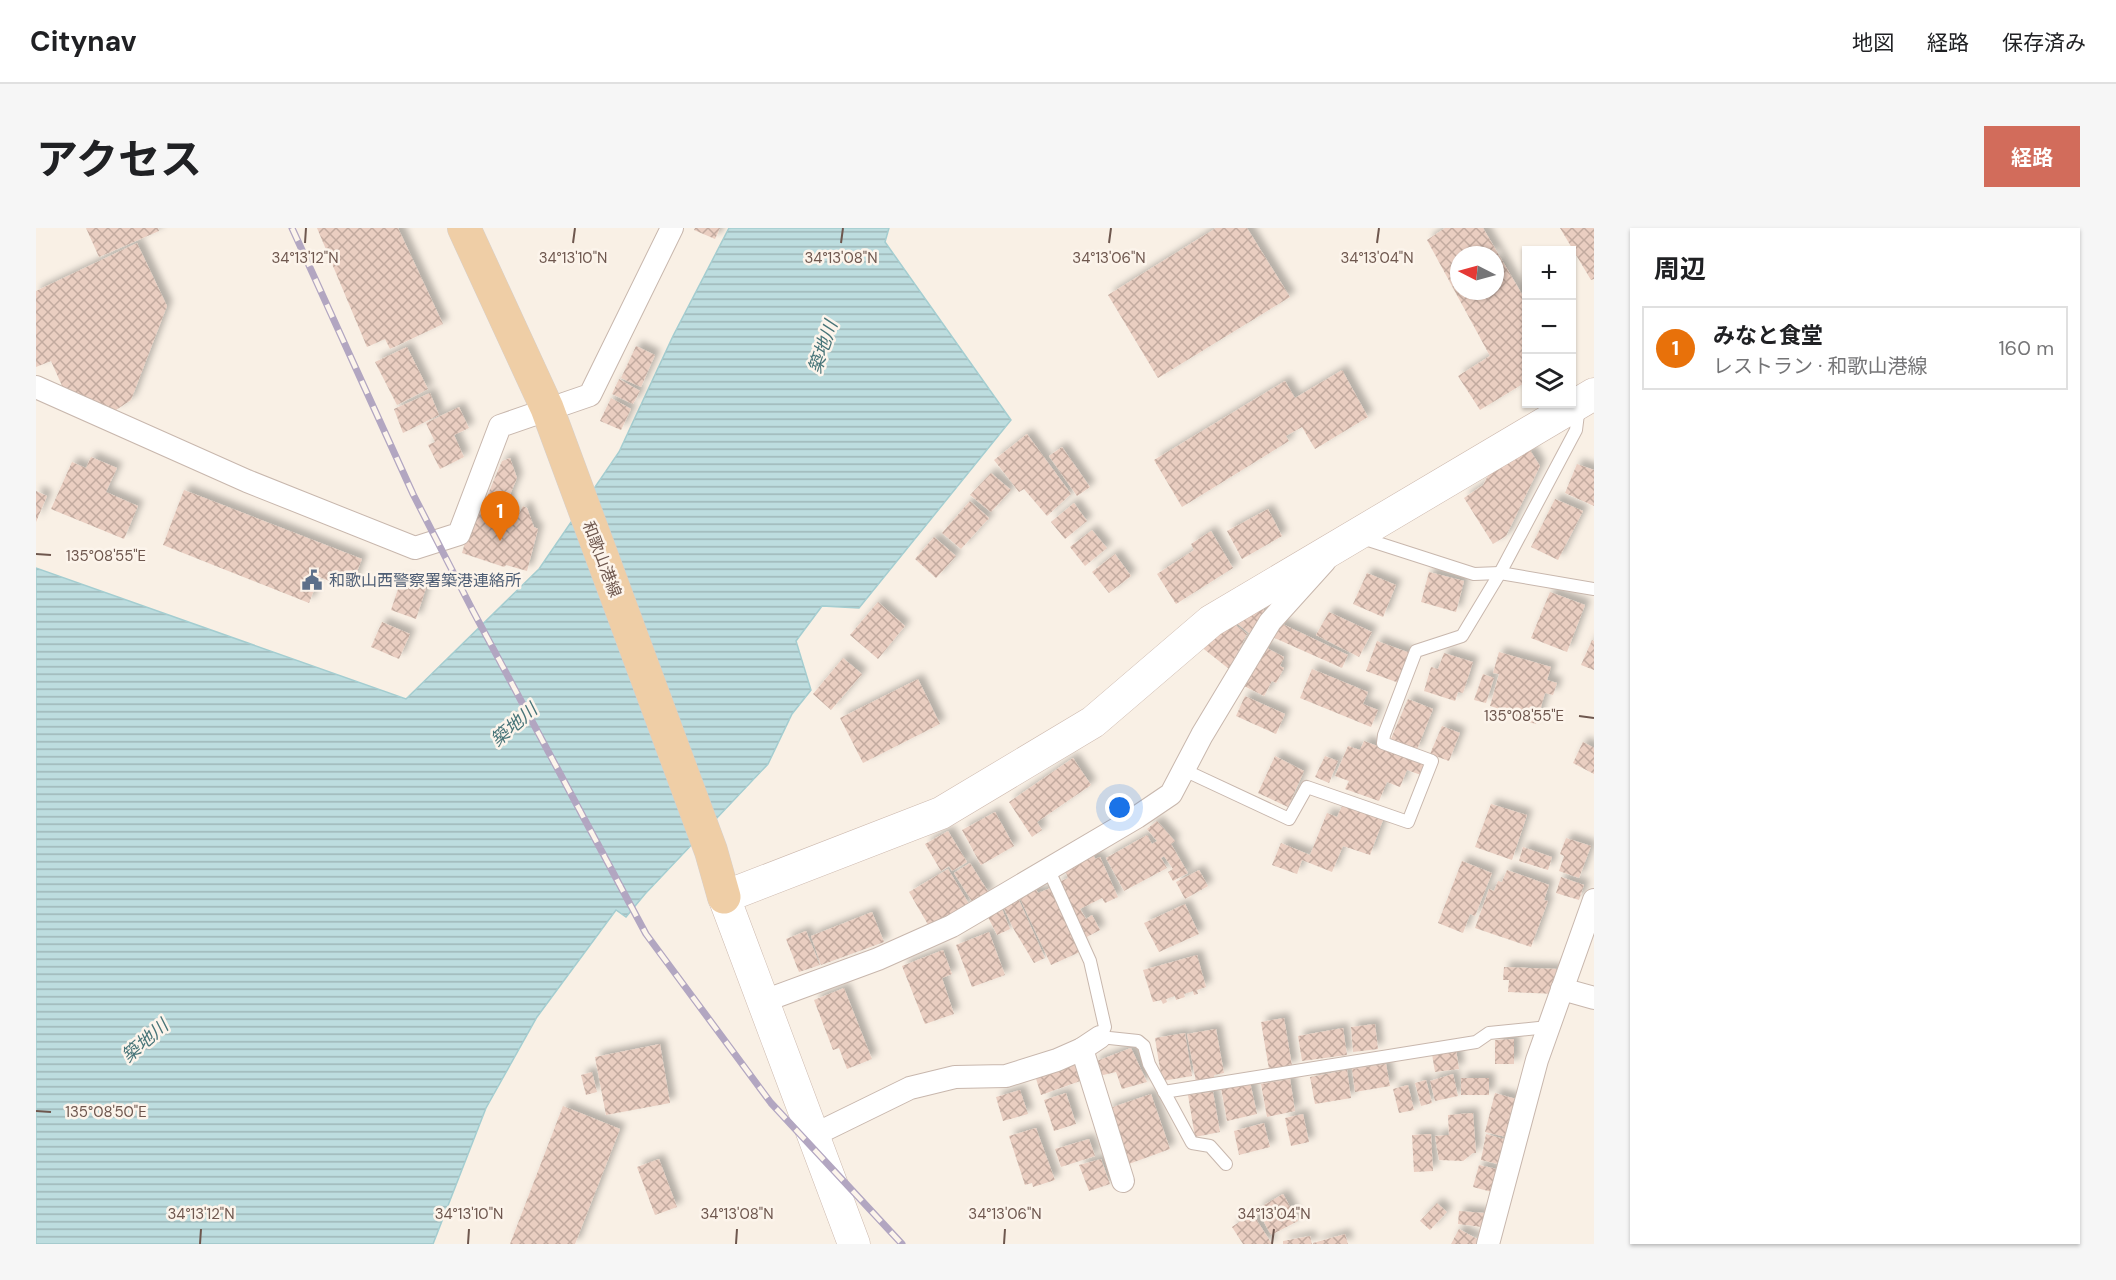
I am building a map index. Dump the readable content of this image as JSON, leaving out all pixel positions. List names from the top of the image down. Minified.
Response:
{"streets":{"main road":["和歌山港線"]},"water":["築地川"],"places":{"public building":["和歌山西警察署築港連絡所"]},"north":"left","page":{"header":"Citynav","nav":["地図","経路","保存済み"],"title":"アクセス","buttons":"経路","heading":"周辺","map_buttons":["+","−"],"list":[{"mark":"1","name":"みなと食堂","note":"レストラン · 和歌山港線","value":"160 m"}],"pins":"1"},"coordinates":["34°13'12\"N","34°13'10\"N","34°13'08\"N","34°13'06\"N","34°13'04\"N","135°08'55\"E","135°08'50\"E"]}
